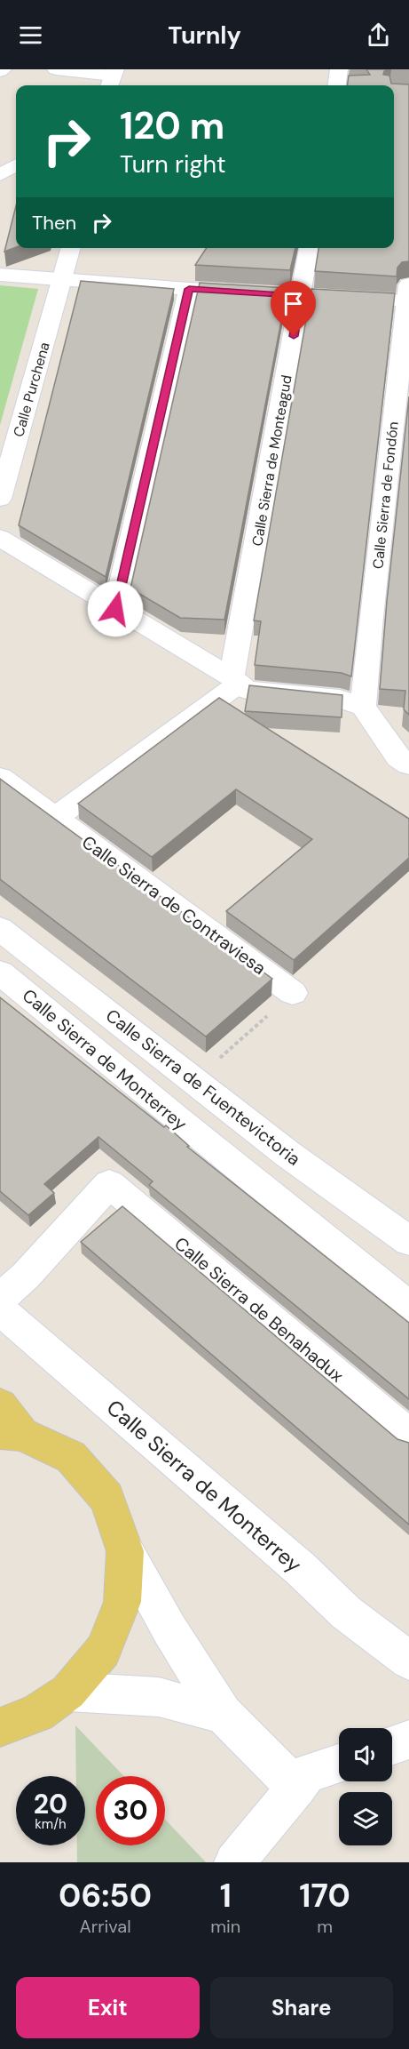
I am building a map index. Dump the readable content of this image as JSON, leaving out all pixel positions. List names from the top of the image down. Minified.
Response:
{"streets":{"street":["Calle Purchena","Calle Sierra de Monteagud","Calle Sierra de Fondón","Calle Sierra de Contraviesa","Calle Sierra de Monterrey","Calle Sierra de Fuentevictoria","Calle Sierra de Benahadux"]},"page":{"header":"Turnly","turn":["120 m","Turn right"],"then":"Then","speed":"20 km/h","limit":"30","eta":["06:50","Arrival","1","min","170","m"],"buttons":["Exit","Share"]}}
